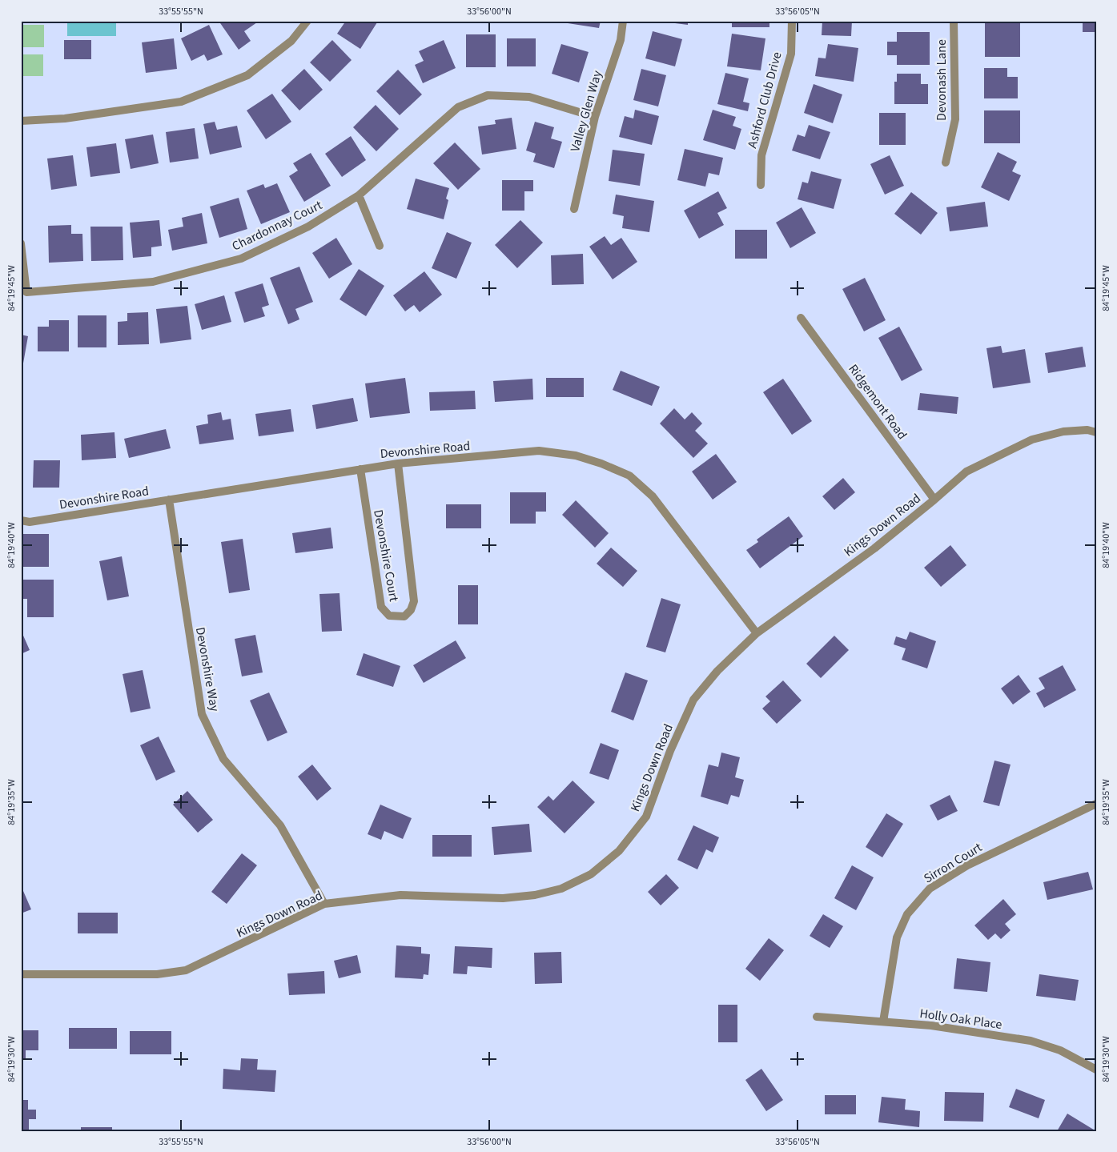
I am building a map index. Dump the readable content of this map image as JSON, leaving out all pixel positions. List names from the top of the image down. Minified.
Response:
{"streets":{"street":["Devonash Lane","Ashford Club Drive","Valley Glen Way","Chardonnay Court","Ridgemont Road","Devonshire Road","Kings Down Road","Devonshire Court","Devonshire Way","Sirron Court","Holly Oak Place"]},"crossings":[["Valley Glen Way","Chardonnay Court"],["Ridgemont Road","Kings Down Road"],["Devonshire Road","Kings Down Road"],["Devonshire Road","Devonshire Court"],["Devonshire Road","Devonshire Way"],["Kings Down Road","Devonshire Way"],["Sirron Court","Holly Oak Place"]],"coordinates":["33°55'55\"N","33°56'00\"N","33°56'05\"N","84°19'45\"W","84°19'40\"W","84°19'35\"W","84°19'30\"W"]}
